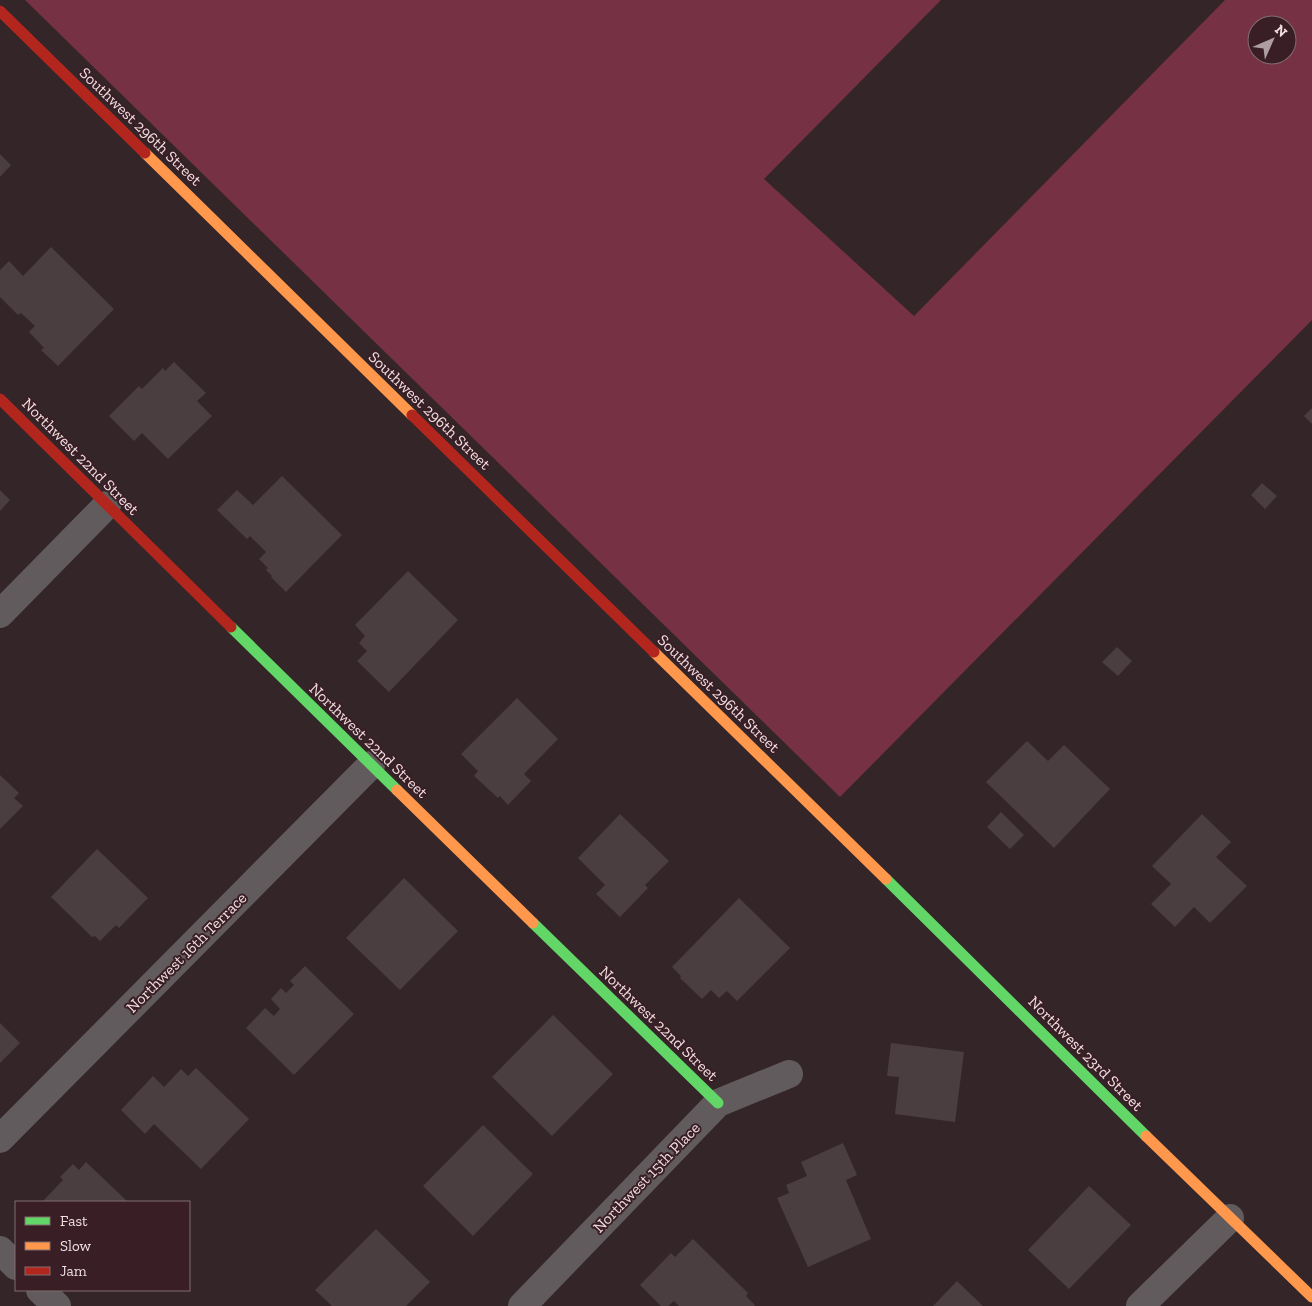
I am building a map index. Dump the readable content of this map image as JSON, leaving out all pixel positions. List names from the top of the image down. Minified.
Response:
{"streets":{"street":["Southwest 296th Street","Northwest 22nd Street","Northwest 16th Terrace","Northwest 23rd Street","Northwest 15th Place"]},"crossings":[["Southwest 296th Street","Northwest 23rd Street"],["Northwest 22nd Street","Northwest 16th Terrace"],["Northwest 22nd Street","Northwest 15th Place"]],"legend":["Fast","Slow","Jam"],"north":"top right"}
